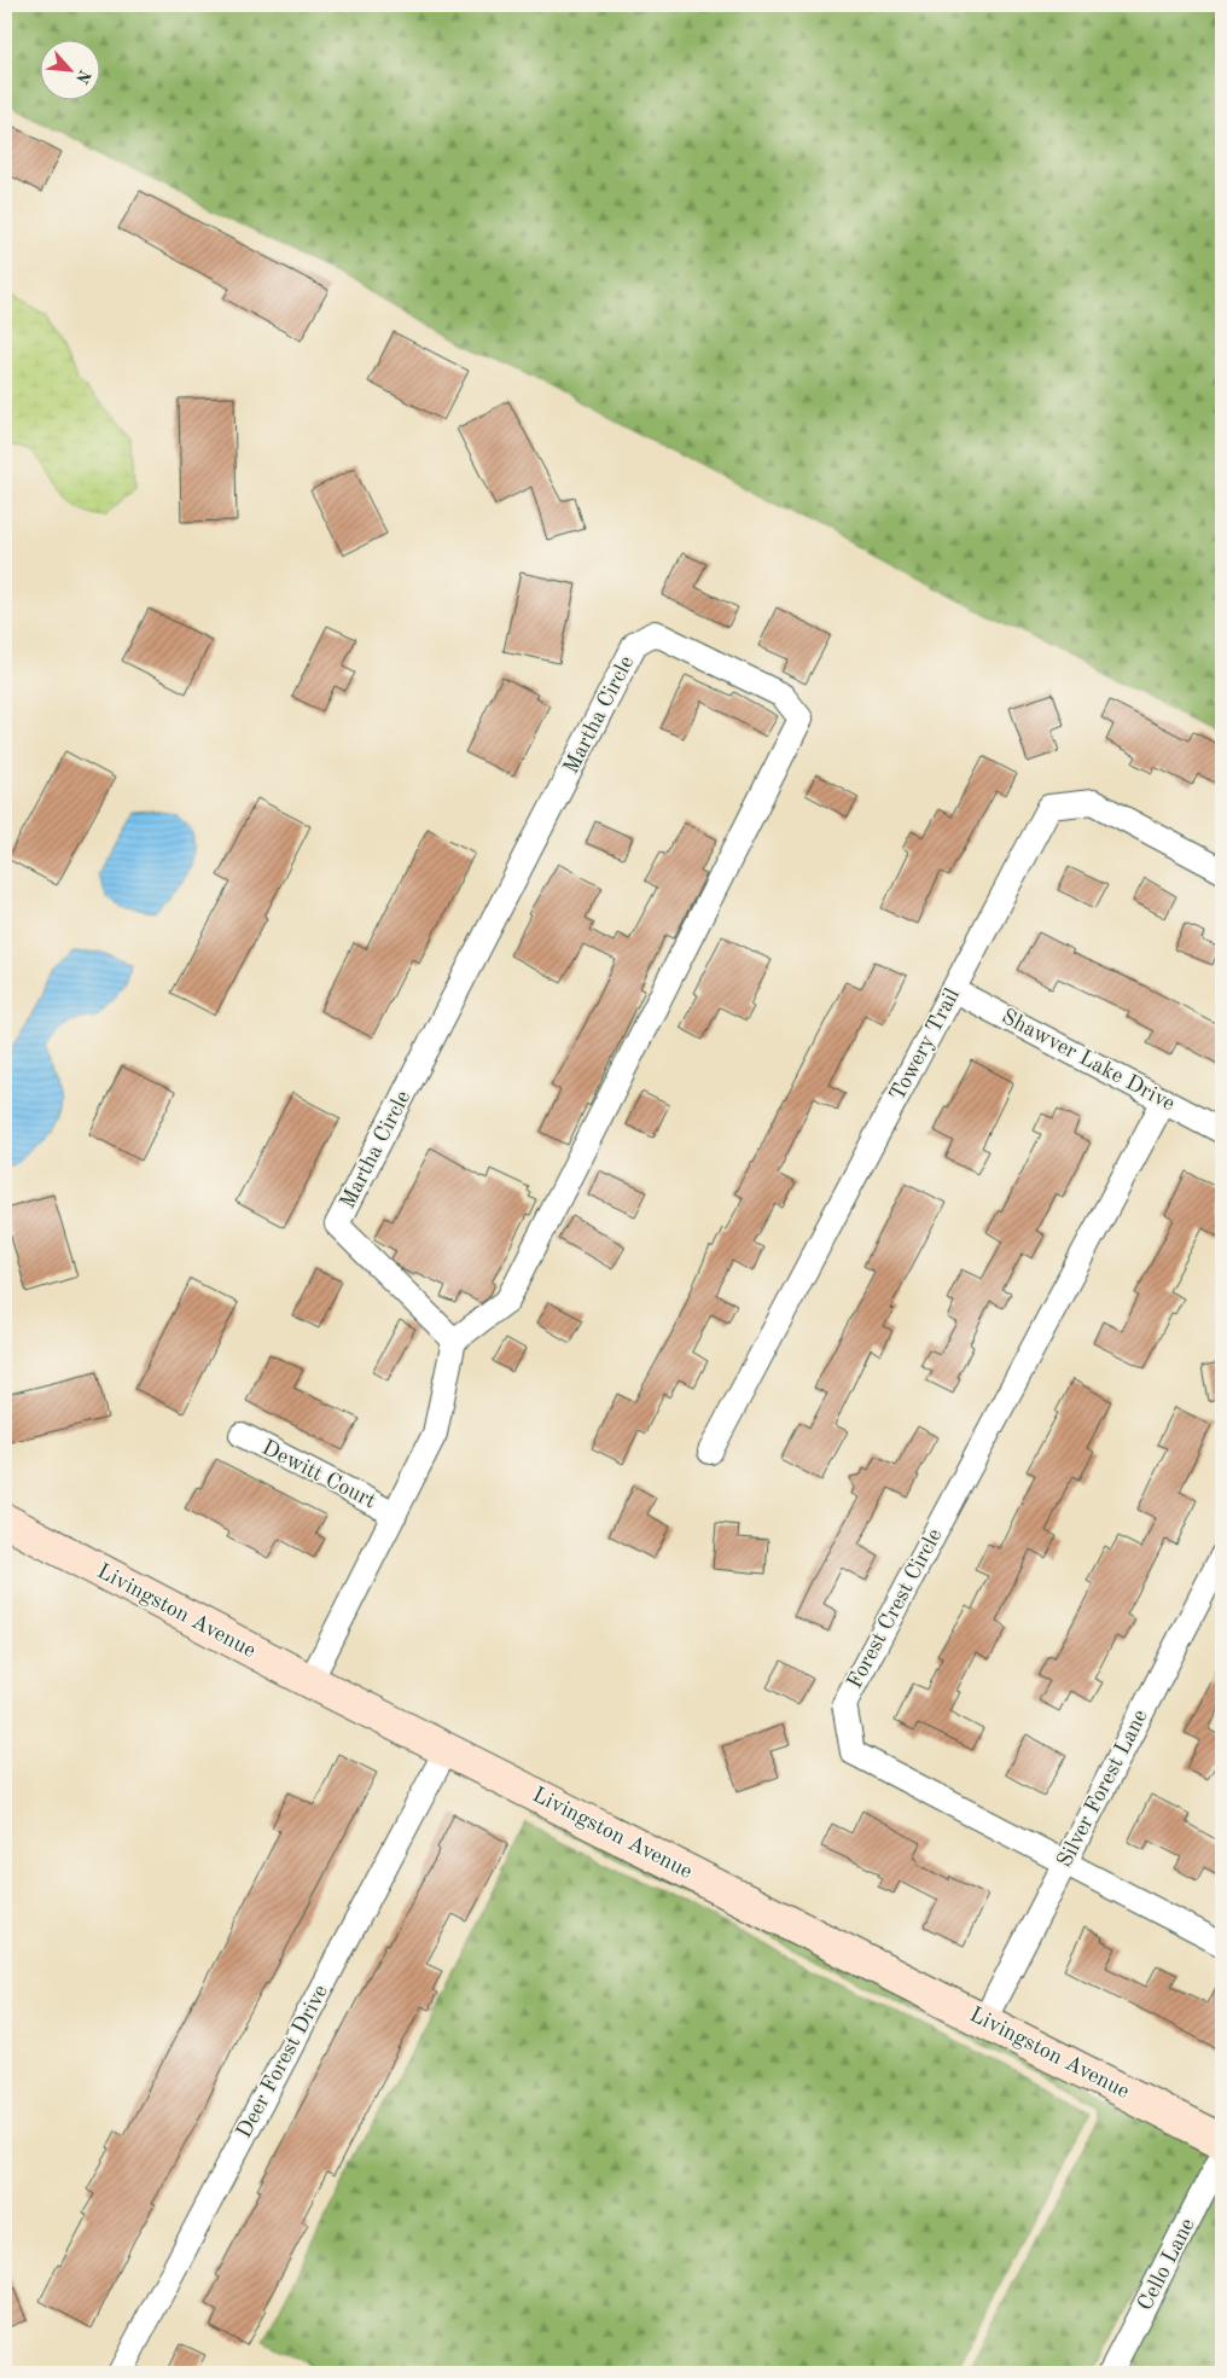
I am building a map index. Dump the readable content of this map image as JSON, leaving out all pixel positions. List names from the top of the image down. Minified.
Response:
{"streets":{"street":["Martha Circle","Towery Trail","Shawver Lake Drive","Dewitt Court","Forest Crest Circle","Livingston Avenue","Silver Forest Lane","Deer Forest Drive","Cello Lane"]},"crossings":[["Towery Trail","Shawver Lake Drive"],["Shawver Lake Drive","Forest Crest Circle"],["Forest Crest Circle","Silver Forest Lane"],["Livingston Avenue","Silver Forest Lane"],["Livingston Avenue","Deer Forest Drive"]],"north":"bottom right"}
